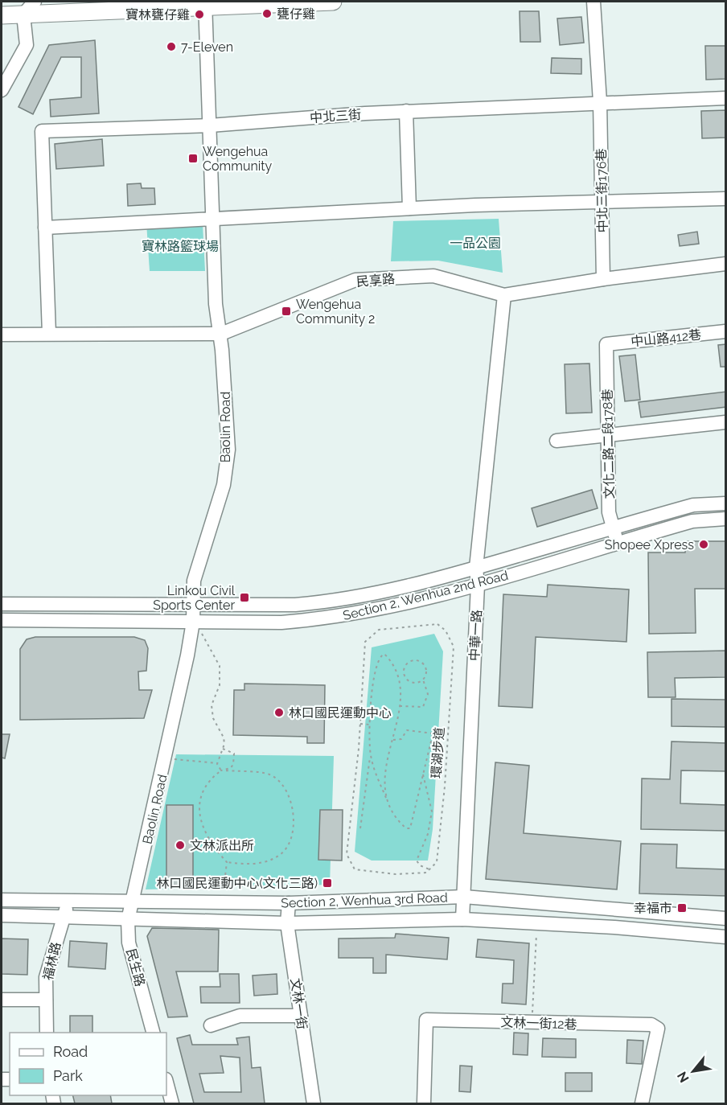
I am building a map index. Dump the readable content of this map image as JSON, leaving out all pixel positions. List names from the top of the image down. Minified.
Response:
{"streets":{"street":["中北三街","中北三街176巷","民享路","中山路412巷","Baolin Road","文化二路二段178巷","Section 2, Wenhua 2nd Road","中華一路","Section 2, Wenhua 3rd Road","福林路","民生路","文林一街","文林一街12巷"],"path":["環湖步道"]},"crossings":[["中北三街","中北三街176巷"],["中北三街","民享路"],["中北三街","Baolin Road"],["中北三街176巷","民享路"],["民享路","Baolin Road"],["民享路","中華一路"],["中山路412巷","文化二路二段178巷"],["Baolin Road","Section 2, Wenhua 2nd Road"],["Baolin Road","Section 2, Wenhua 3rd Road"],["Baolin Road","民生路"],["文化二路二段178巷","Section 2, Wenhua 2nd Road"],["Section 2, Wenhua 2nd Road","中華一路"],["中華一路","Section 2, Wenhua 3rd Road"],["Section 2, Wenhua 3rd Road","福林路"],["Section 2, Wenhua 3rd Road","民生路"],["Section 2, Wenhua 3rd Road","文林一街"]],"parks":["一品公園","寶林路籃球場"],"places":{"other":["甕仔雞","寶林甕仔雞","7-Eleven","Shopee Xpress","林口國民運動中心","文林派出所"],"transit":["Wengehua Community","Wengehua Community 2","Linkou Civil Sports Center","林口國民運動中心(文化三路)","幸福市"]},"legend":["Road","Park"],"north":"bottom left"}
